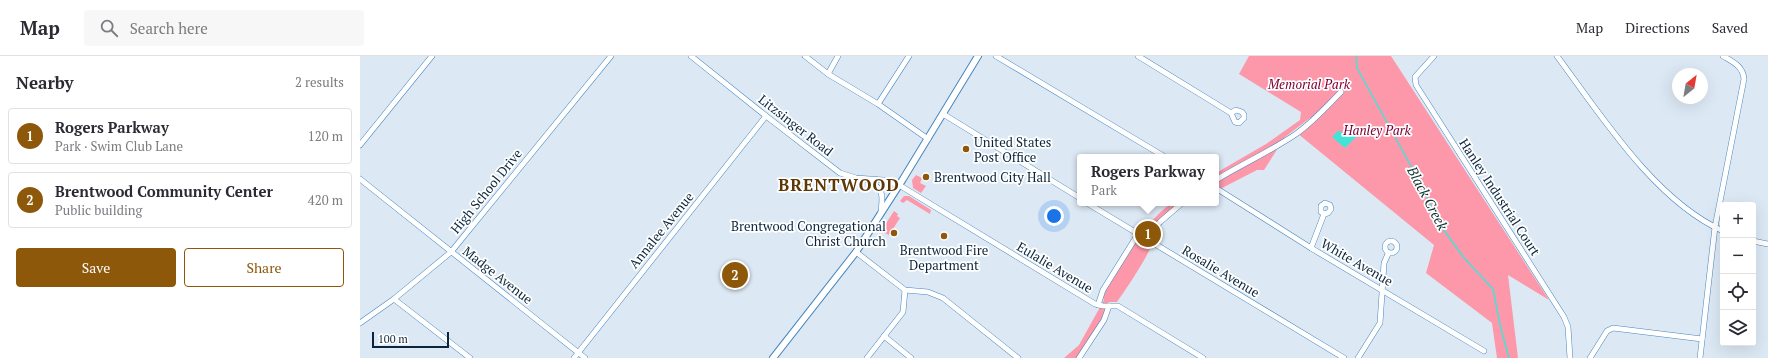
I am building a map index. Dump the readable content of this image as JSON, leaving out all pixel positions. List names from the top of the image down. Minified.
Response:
{"streets":{"street":["Litzsinger Road","High School Drive","Hanley Industrial Court","Annalee Avenue","White Avenue","Eulalie Avenue","Rosalie Avenue","Madge Avenue"]},"crossings":[["Litzsinger Road","Annalee Avenue"],["Litzsinger Road","Eulalie Avenue"],["High School Drive","Madge Avenue"],["Annalee Avenue","Madge Avenue"]],"districts":["BRENTWOOD"],"water":["Black Creek"],"parks":["Memorial Park","Hanley Park"],"places":["United States Post Office","Brentwood City Hall","Brentwood Congregational Christ Church","Brentwood Fire Department"],"scale_bar":"100 m","north":"top right","page":{"header":"Map","search":"Search here","nav":["Map","Directions","Saved"],"heading":["Nearby","2 results"],"list":[{"mark":"1","name":"Rogers Parkway","note":"Park · Swim Club Lane","value":"120 m"},{"mark":"2","name":"Brentwood Community Center","note":"Public building","value":"420 m"}],"popup":["Rogers Parkway","Park"],"map_buttons":["+","−"],"pins":["1","2"],"buttons":["Save","Share"],"scale":"100 m"}}
